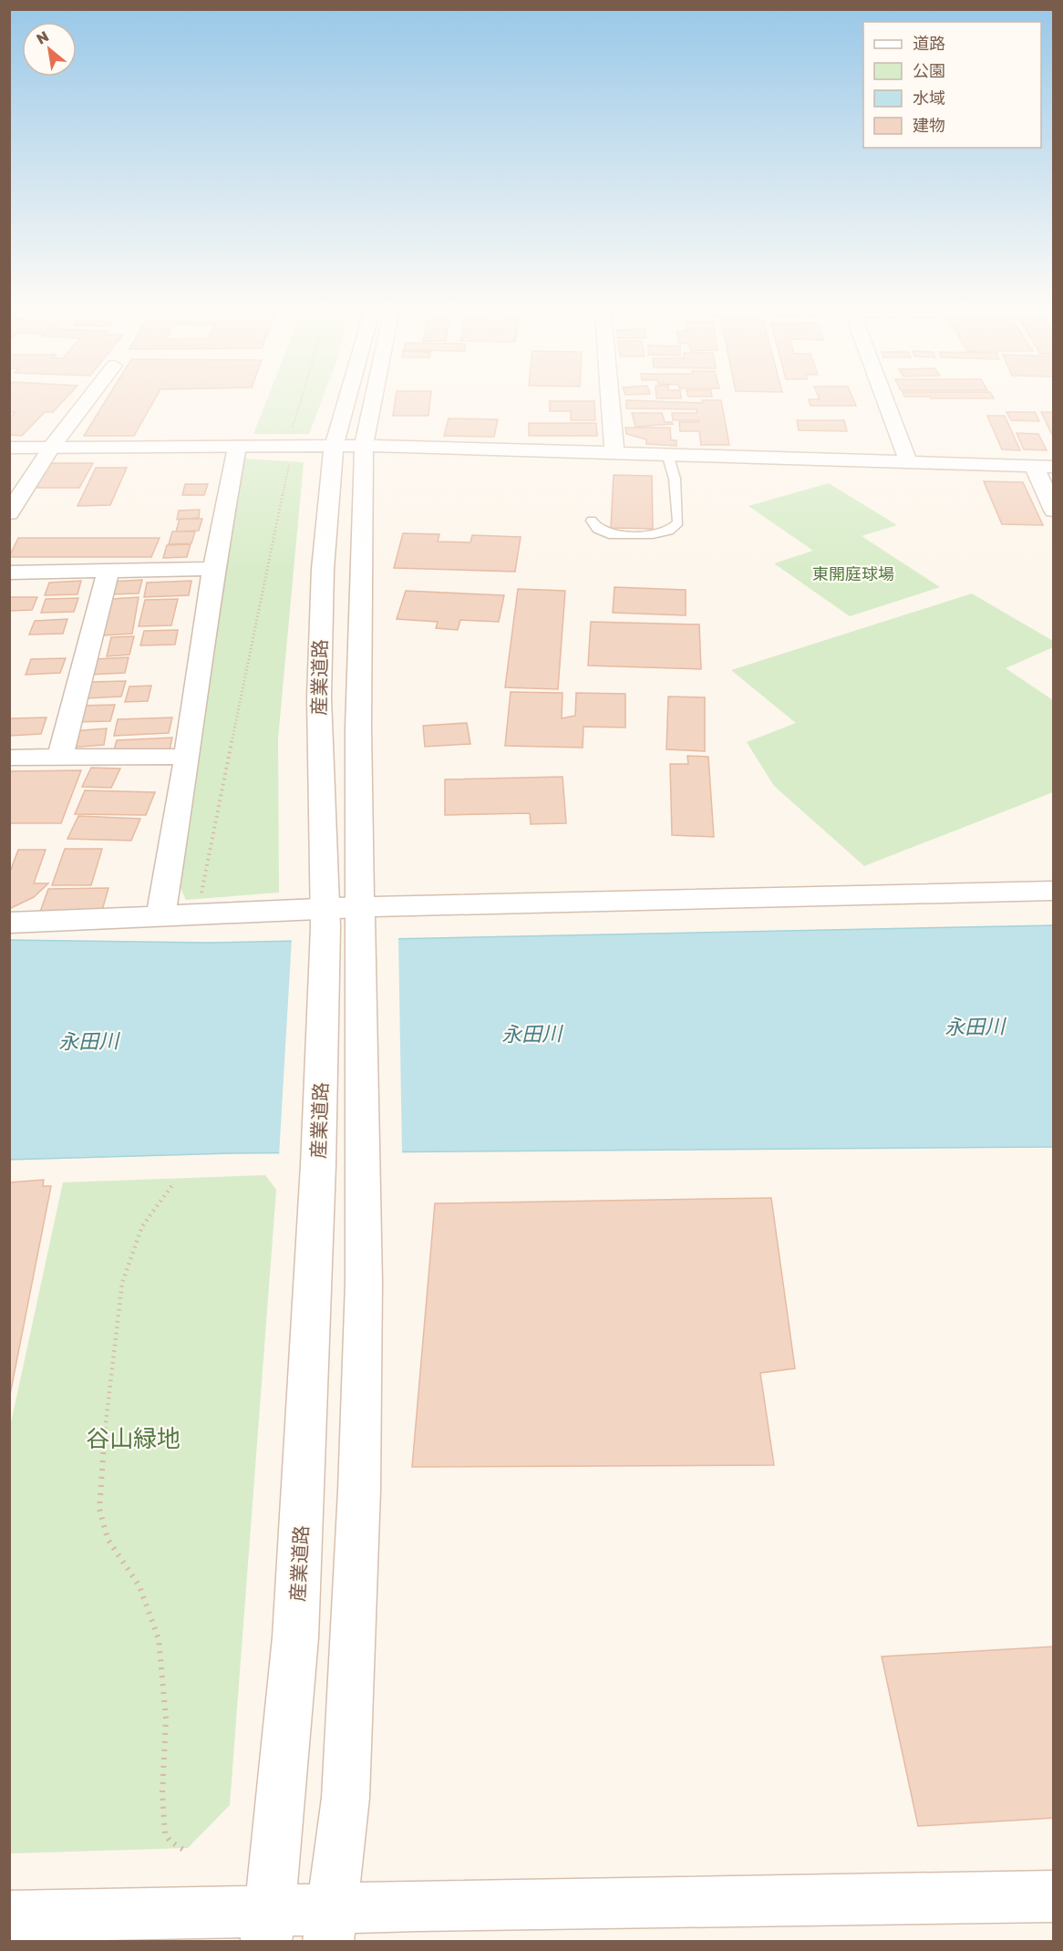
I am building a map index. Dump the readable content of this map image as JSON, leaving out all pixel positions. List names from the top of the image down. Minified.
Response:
{"streets":{"street":["産業道路"]},"water":["永田川"],"parks":["東開庭球場","谷山緑地"],"legend":["道路","公園","水域","建物"],"north":"top left"}
